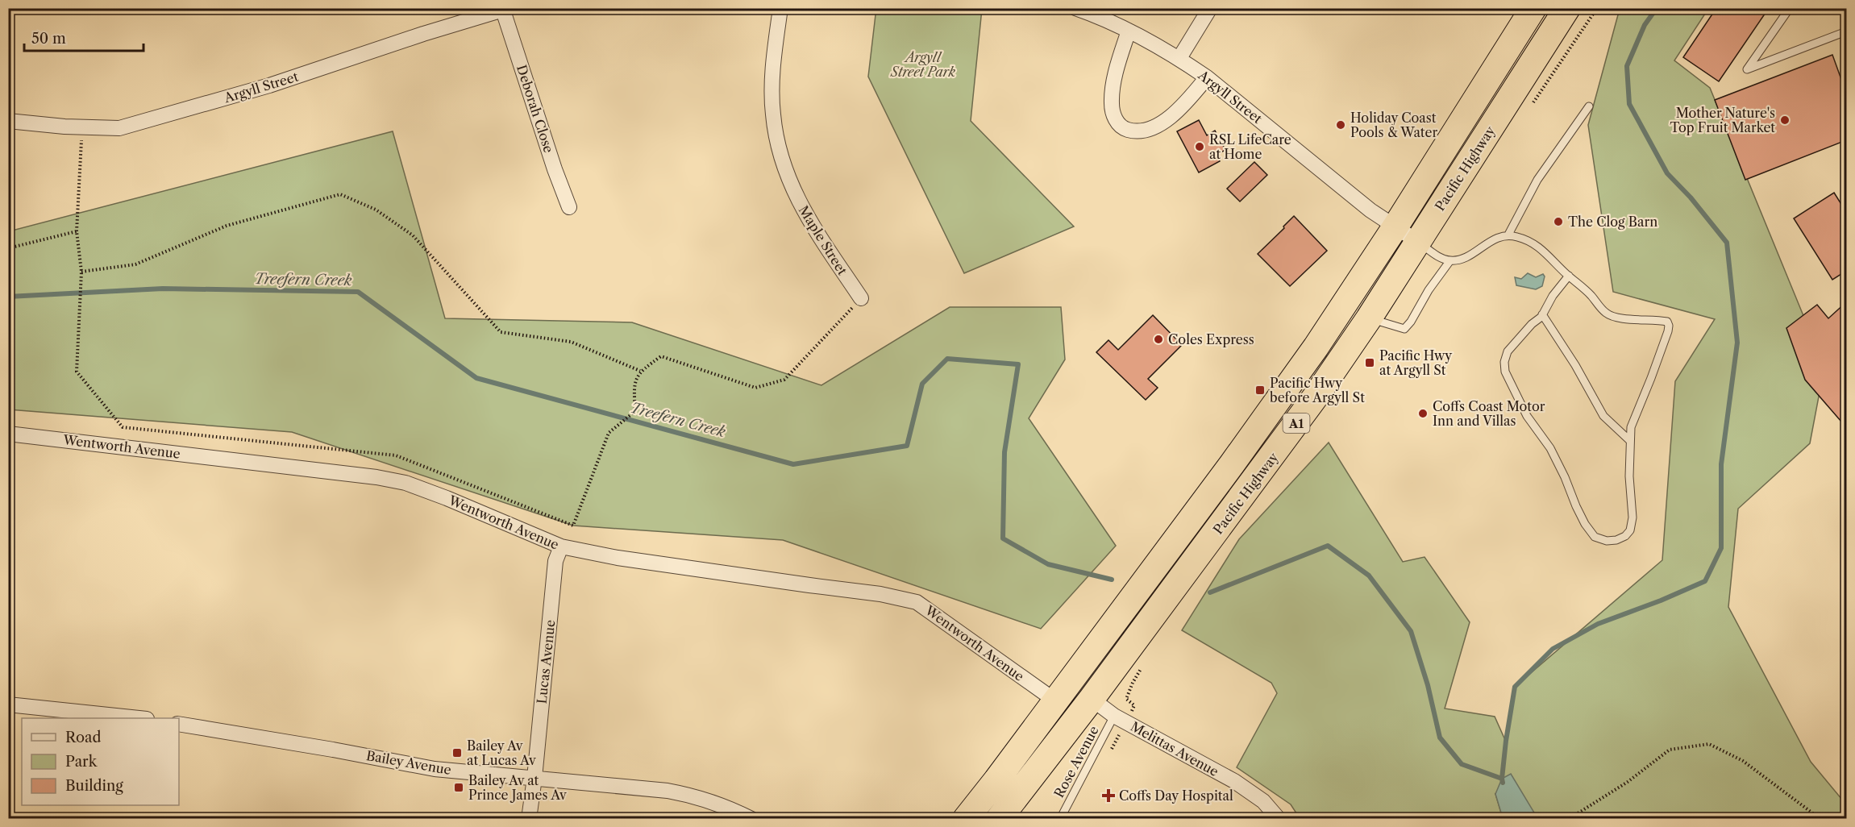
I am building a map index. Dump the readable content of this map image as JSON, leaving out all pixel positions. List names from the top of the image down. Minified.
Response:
{"streets":{"highway":["Pacific Highway","A1"],"street":["Argyll Street","Deborah Close","Maple Street","Wentworth Avenue","Lucas Avenue","Melittas Avenue","Bailey Avenue"],"lane":["Rose Avenue"]},"crossings":[["Argyll Street","Deborah Close"],["Argyll Street","Pacific Highway"],["Pacific Highway","Wentworth Avenue"],["Pacific Highway","Melittas Avenue"],["Wentworth Avenue","Lucas Avenue"],["Lucas Avenue","Bailey Avenue"],["Melittas Avenue","Rose Avenue"]],"water":["Treefern Creek"],"parks":["Argyll Street Park"],"places":{"other":["Mother Nature's Top Fruit Market","Holiday Coast Pools & Water","RSL LifeCare at Home","The Clog Barn","Coles Express","Coffs Coast Motor Inn and Villas"],"transit":["Pacific Hwy at Argyll St","Pacific Hwy before Argyll St","Bailey Av at Lucas Av","Bailey Av at Prince James Av"],"health":["Coffs Day Hospital"]},"legend":["Road","Park","Building"],"scale_bar":"50 m"}
